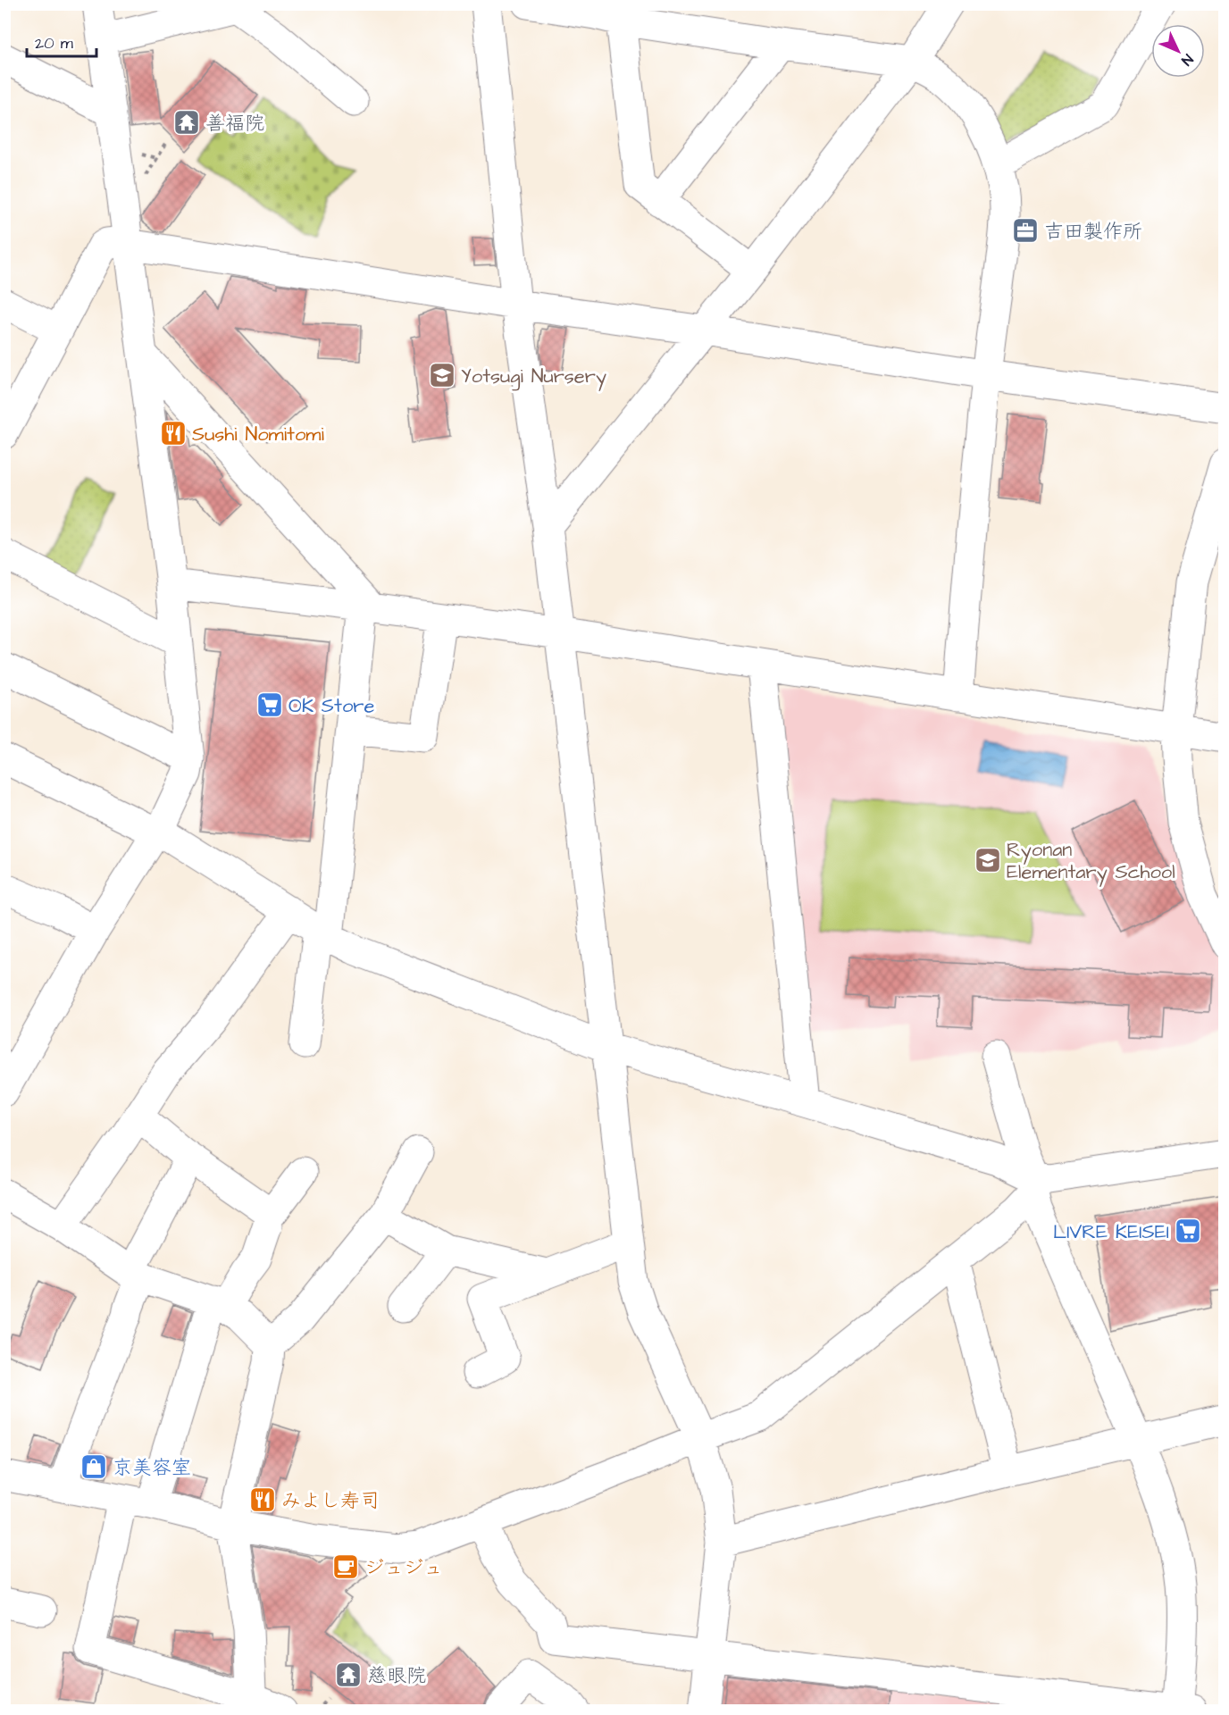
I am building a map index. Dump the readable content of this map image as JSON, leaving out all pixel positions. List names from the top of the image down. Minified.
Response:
{"places":{"temple":["善福院","慈眼院"],"office":["吉田製作所"],"school or university":["Yotsugi Nursery","Ryonan Elementary School"],"restaurant":["Sushi Nomitomi","みよし寿司"],"supermarket":["OK Store","LIVRE KEISEI"],"shop":["京美容室"],"cafe":["ジュジュ"]},"scale_bar":"20 m","north":"bottom right"}
